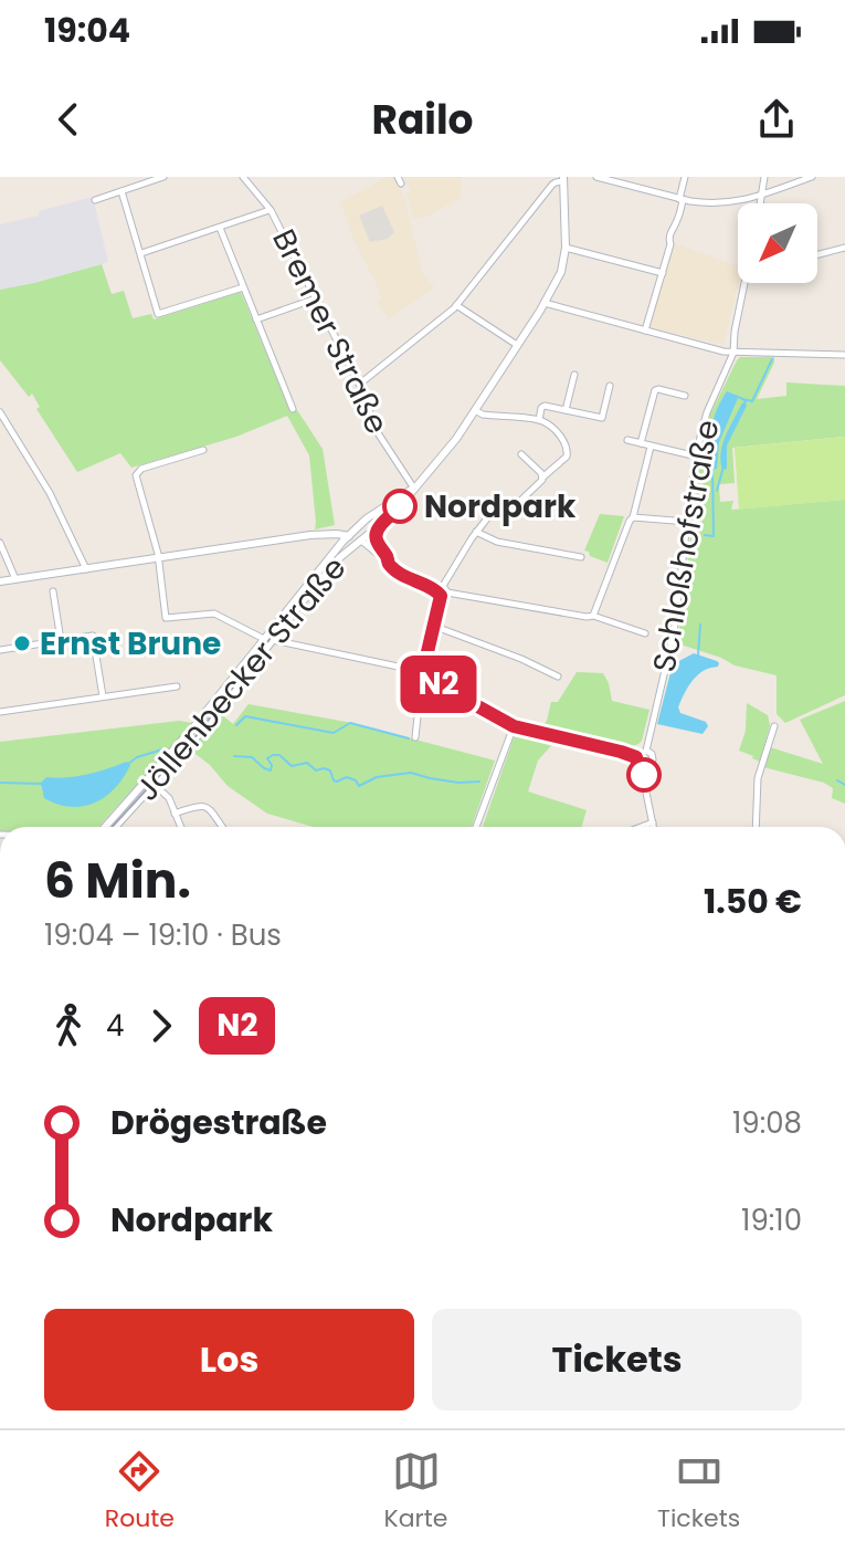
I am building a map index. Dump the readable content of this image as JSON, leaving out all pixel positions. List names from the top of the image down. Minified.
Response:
{"streets":{"main road":["Jöllenbecker Straße"],"street":["Bremer Straße","Schloßhofstraße"]},"crossings":[["Bremer Straße","Jöllenbecker Straße"]],"places":["Nordpark","Ernst Brune"],"lines":["bus line N2"],"north":"bottom left","page":{"status":"19:04","header":"Railo","on_map":"N2","heading":["6 Min.","19:04 – 19:10 · Bus","1.50 €"],"legs":["4","N2"],"list":[{"name":"Drögestraße","value":"19:08"},{"name":"Nordpark","value":"19:10"}],"buttons":["Los","Tickets"],"tabs":["Route","Karte","Tickets"]}}
